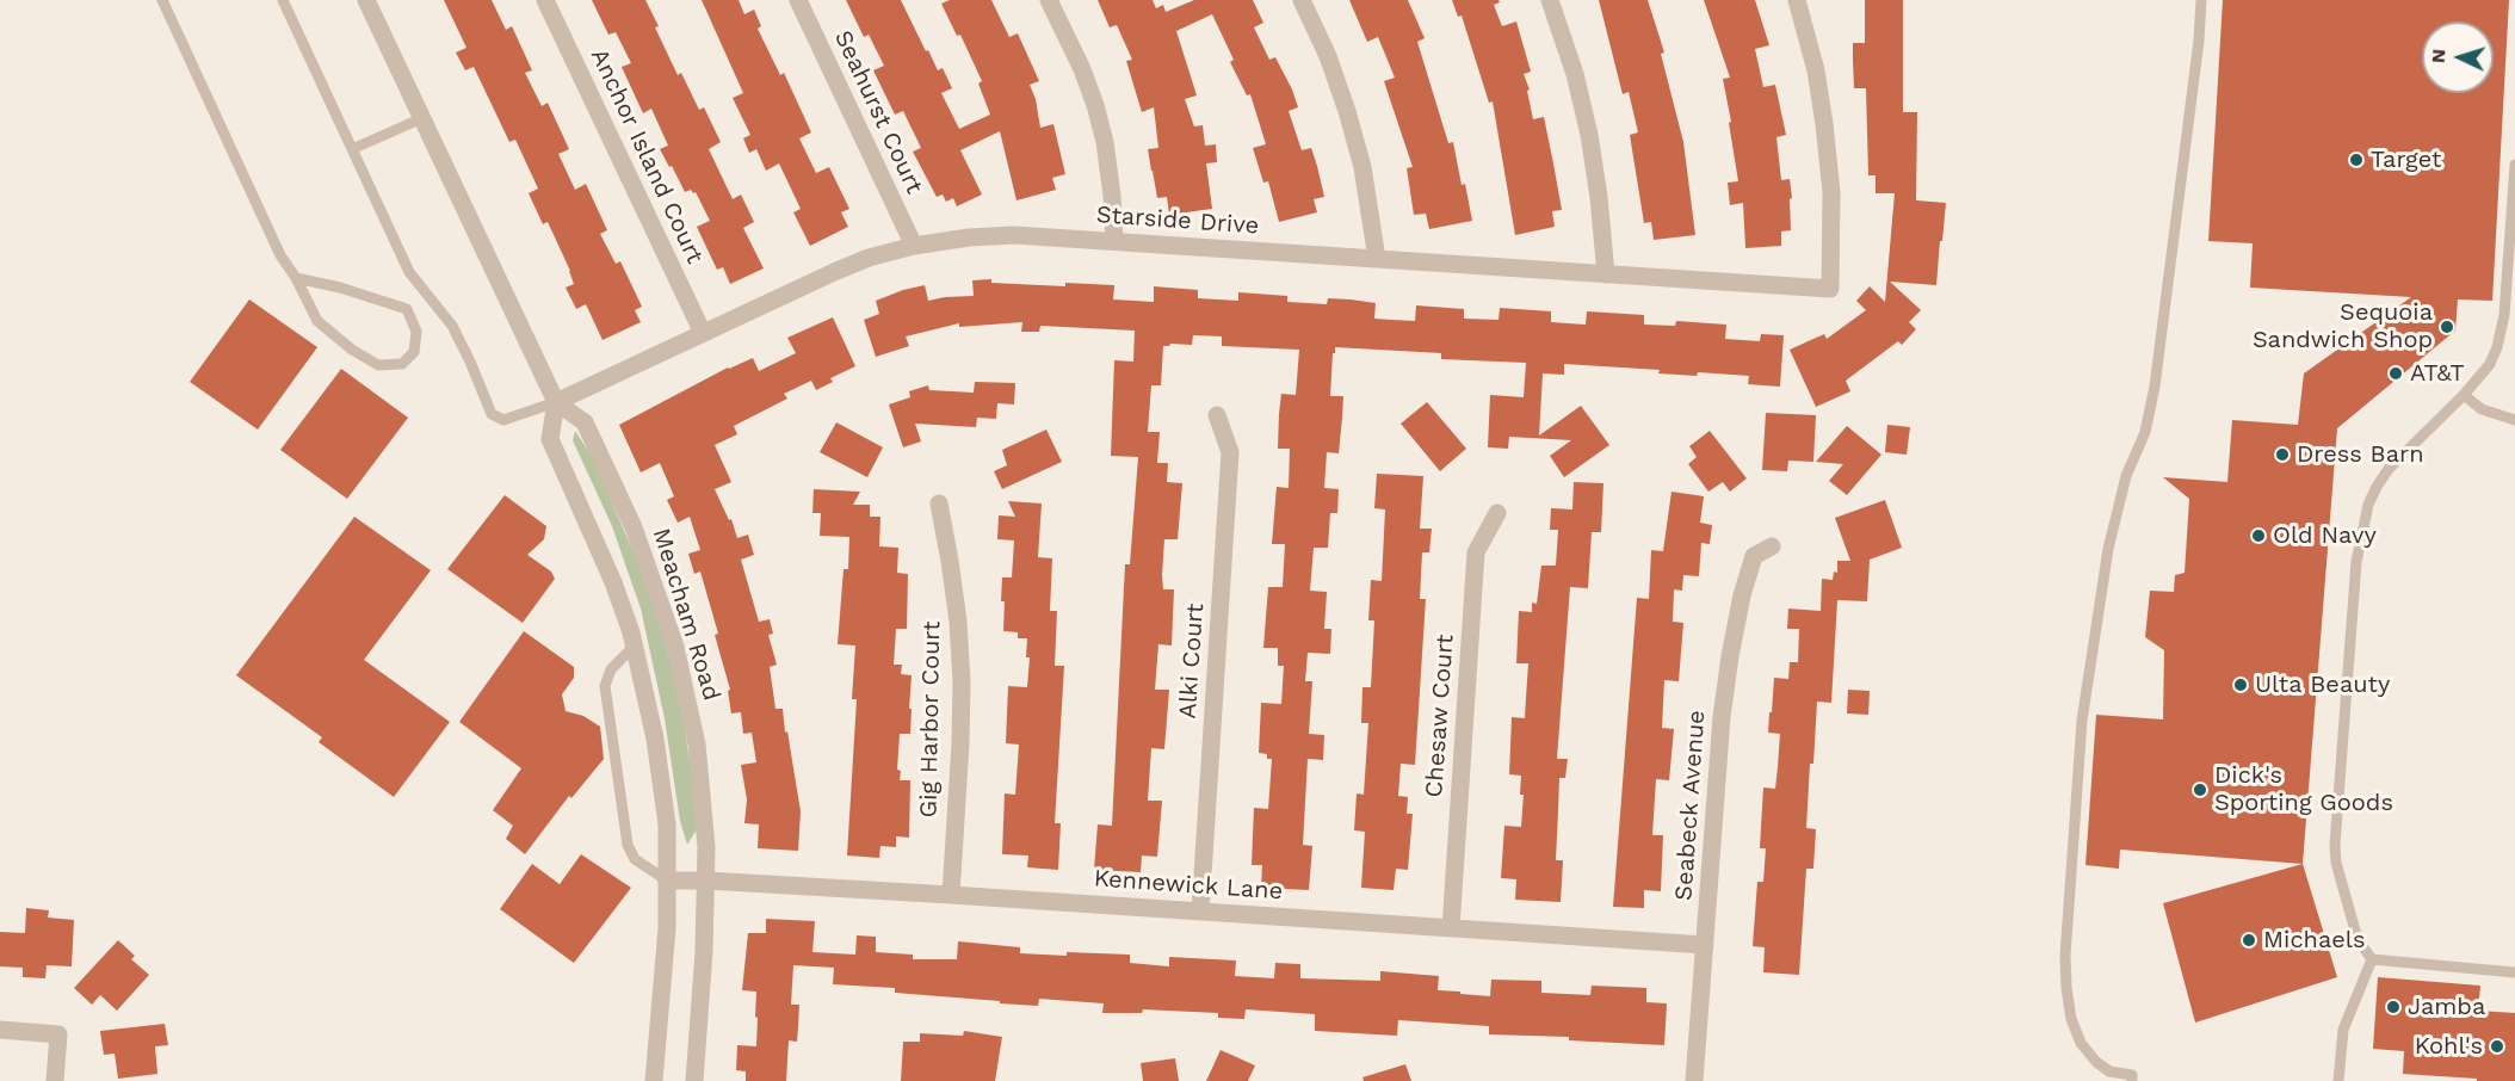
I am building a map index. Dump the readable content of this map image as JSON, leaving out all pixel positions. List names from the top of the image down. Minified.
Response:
{"streets":{"street":["Seahurst Court","Anchor Island Court","Starside Drive","Meacham Road","Alki Court","Chesaw Court","Gig Harbor Court","Seabeck Avenue","Kennewick Lane"]},"crossings":[["Seahurst Court","Starside Drive"],["Anchor Island Court","Starside Drive"],["Starside Drive","Meacham Road"],["Meacham Road","Kennewick Lane"],["Alki Court","Kennewick Lane"],["Chesaw Court","Kennewick Lane"],["Gig Harbor Court","Kennewick Lane"],["Seabeck Avenue","Kennewick Lane"]],"places":["Target","Sequoia Sandwich Shop","AT&T","Dress Barn","Old Navy","Ulta Beauty","Dick's Sporting Goods","Michaels","Jamba","Kohl's"],"north":"left"}
